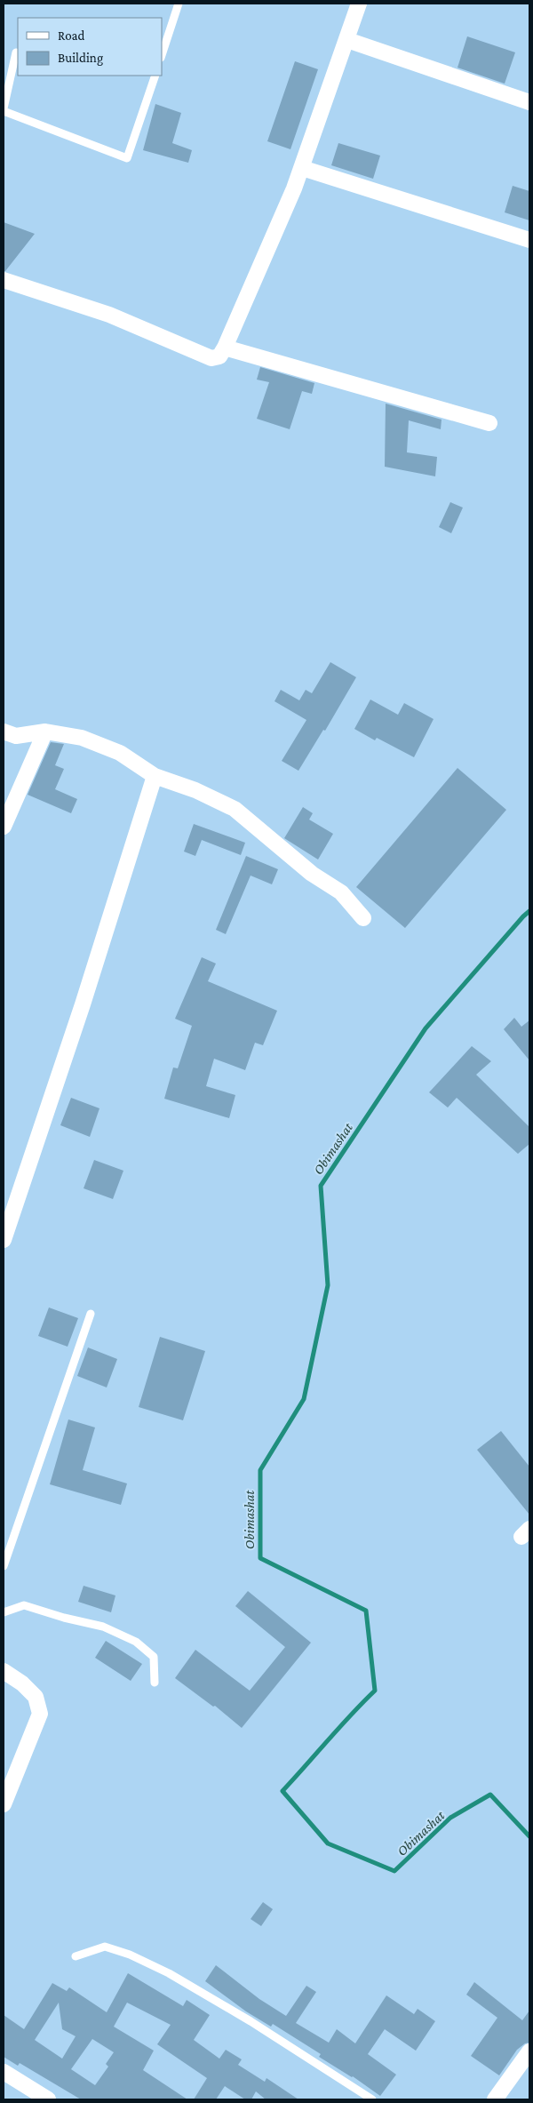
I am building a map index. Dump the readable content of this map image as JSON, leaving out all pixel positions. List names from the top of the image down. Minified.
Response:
{"water":["Obimashat"],"legend":["Road","Building"]}
